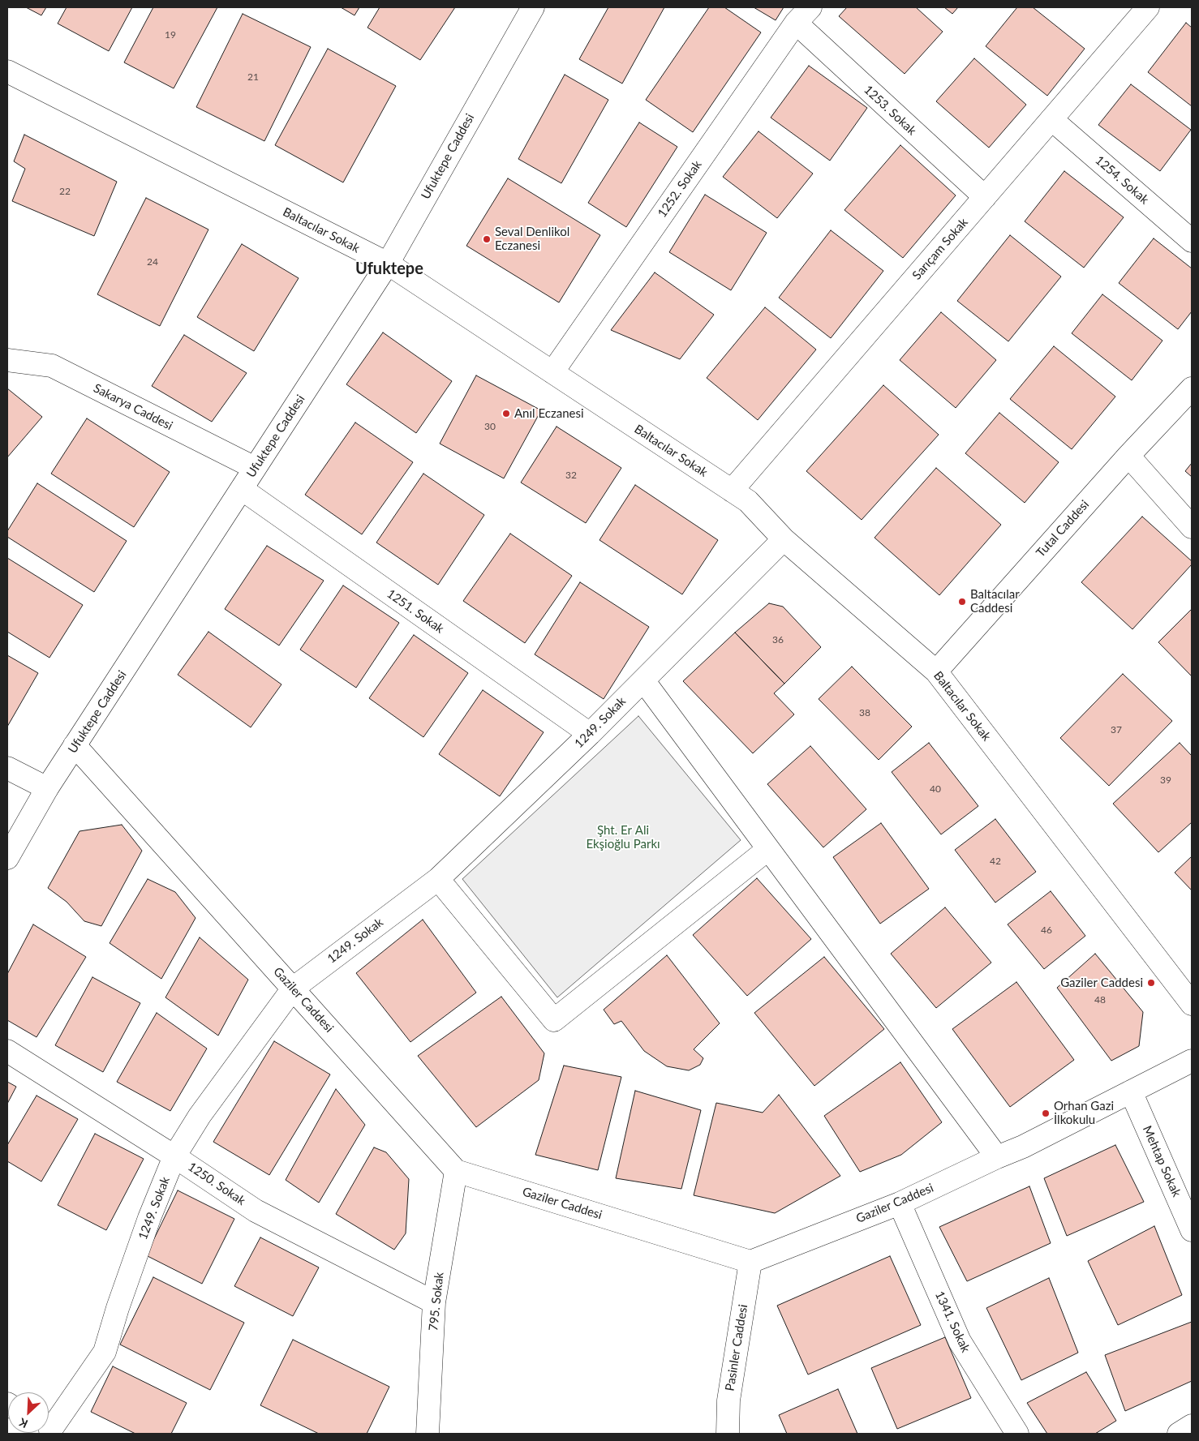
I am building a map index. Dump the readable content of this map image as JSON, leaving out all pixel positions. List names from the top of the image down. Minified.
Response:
{"streets":{"street":["1253. Sokak","Ufuktepe Caddesi","1254. Sokak","1252. Sokak","Baltacılar Sokak","Sarıçam Sokak","Sakarya Caddesi","Tutal Caddesi","1251. Sokak","1249. Sokak","Gaziler Caddesi","Mehtap Sokak","1250. Sokak","795. Sokak","1341. Sokak","Pasinler Caddesi"]},"crossings":[["1253. Sokak","1252. Sokak"],["1253. Sokak","Sarıçam Sokak"],["Ufuktepe Caddesi","Baltacılar Sokak"],["Ufuktepe Caddesi","Sakarya Caddesi"],["Ufuktepe Caddesi","1251. Sokak"],["Ufuktepe Caddesi","Gaziler Caddesi"],["1254. Sokak","Sarıçam Sokak"],["1252. Sokak","Baltacılar Sokak"],["Baltacılar Sokak","Sarıçam Sokak"],["Baltacılar Sokak","Tutal Caddesi"],["Baltacılar Sokak","1249. Sokak"],["1251. Sokak","1249. Sokak"],["1249. Sokak","Gaziler Caddesi"],["1249. Sokak","1250. Sokak"],["Gaziler Caddesi","Mehtap Sokak"],["Gaziler Caddesi","795. Sokak"],["Gaziler Caddesi","1341. Sokak"],["Gaziler Caddesi","Pasinler Caddesi"],["1250. Sokak","795. Sokak"]],"districts":["Ufuktepe"],"parks":["Şht. Er Ali Ekşioğlu Parkı"],"places":["Seval Denlikol Eczanesi","Anıl Eczanesi","Baltacılar Caddesi","Gaziler Caddesi","Orhan Gazi İlkokulu"],"house_numbers":["19","21","22","24","30","32","36","38","37","39","40","42","46","48"],"north":"bottom left"}
